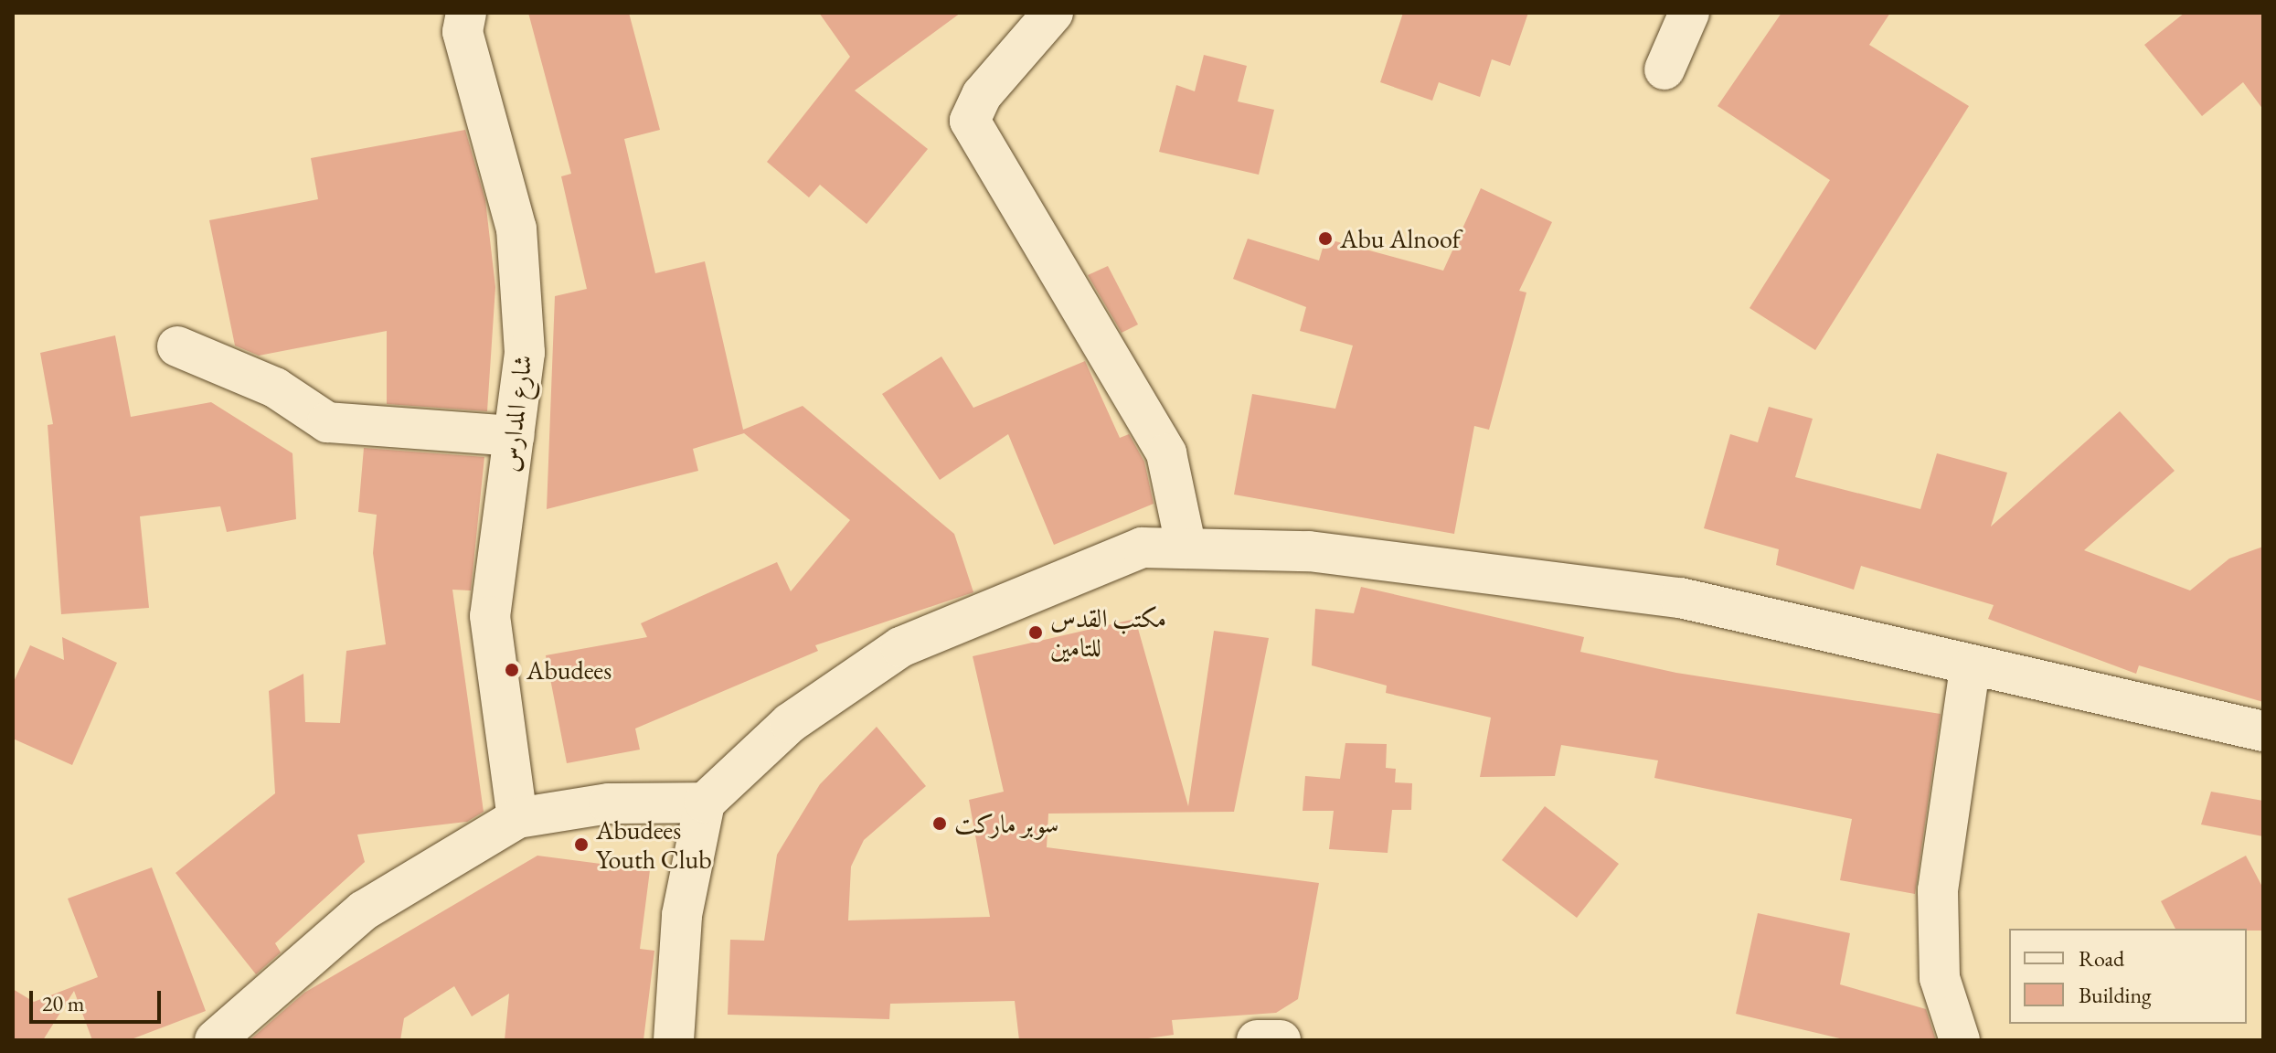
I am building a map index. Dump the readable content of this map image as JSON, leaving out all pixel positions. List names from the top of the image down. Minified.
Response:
{"streets":{"street":["شارع المدارس"]},"places":["Abu Alnoof","مكتب القدس للتامين","Abudees","سوبر ماركت","Abudees Youth Club"],"legend":["Road","Building"],"scale_bar":"20 m"}
